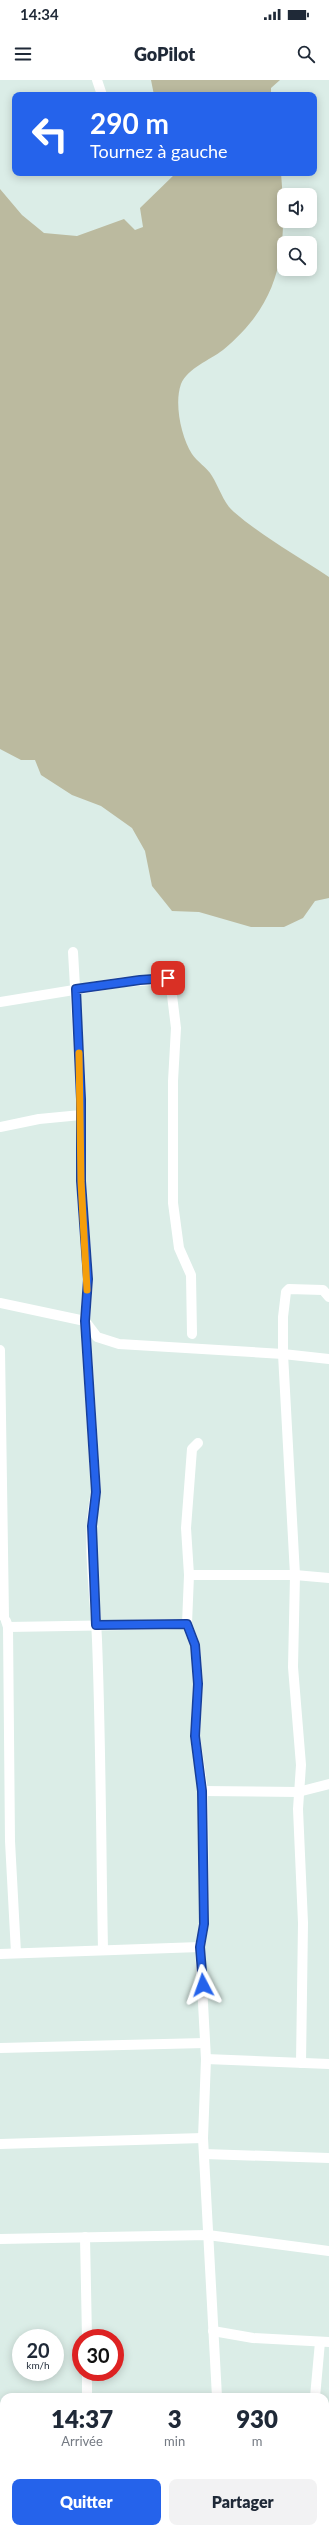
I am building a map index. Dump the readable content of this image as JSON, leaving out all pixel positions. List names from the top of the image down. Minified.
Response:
{"page":{"status":"14:34","header":"GoPilot","turn":["290 m","Tournez à gauche"],"speed":"20 km/h","limit":"30","eta":["14:37","Arrivée","3","min","930","m"],"buttons":["Quitter","Partager"]}}
